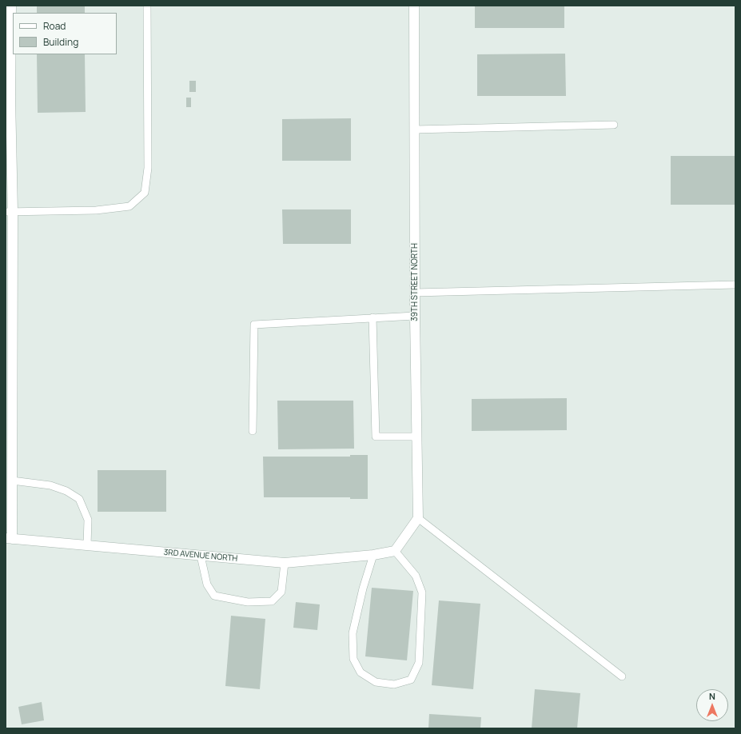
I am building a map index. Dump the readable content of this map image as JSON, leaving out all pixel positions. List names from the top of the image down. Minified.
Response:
{"streets":{"street":["39TH STREET NORTH","3RD AVENUE NORTH"]},"legend":["Road","Building"],"north":"top"}
